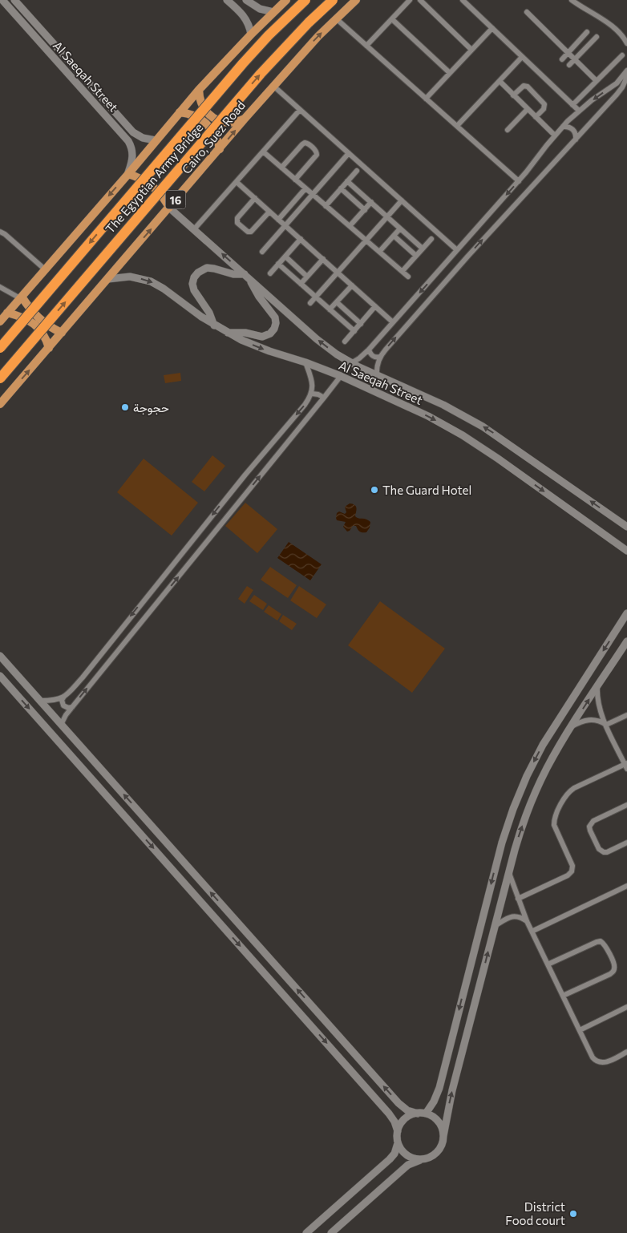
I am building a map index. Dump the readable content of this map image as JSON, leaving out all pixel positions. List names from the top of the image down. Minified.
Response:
{"streets":{"highway":["The Egyptian Army Bridge","16"],"main road":["Cairo, Suez Road"],"street":["Al Saeqah Street"]},"crossings":[["Al Saeqah Street","Cairo, Suez Road"]],"places":["حجوجة","The Guard Hotel","District Food court"]}
